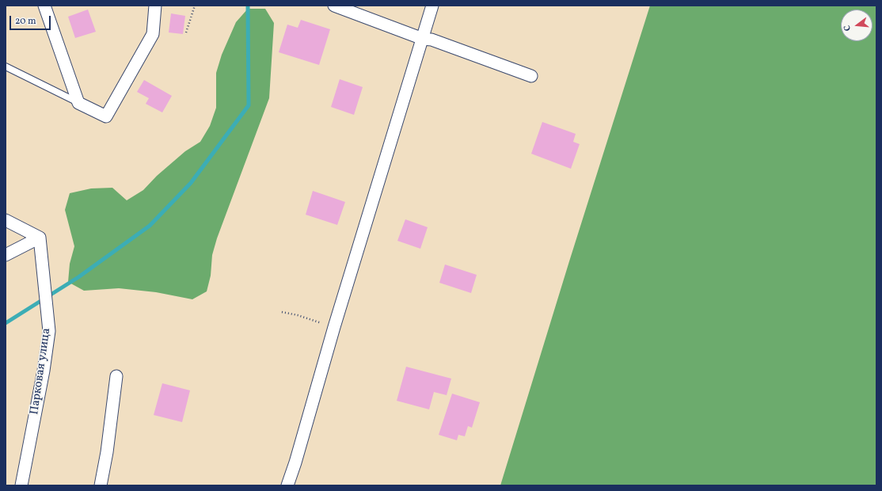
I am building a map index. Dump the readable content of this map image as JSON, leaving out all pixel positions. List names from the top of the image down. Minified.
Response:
{"streets":{"street":["Парковая улица"]},"scale_bar":"20 m","north":"left"}
